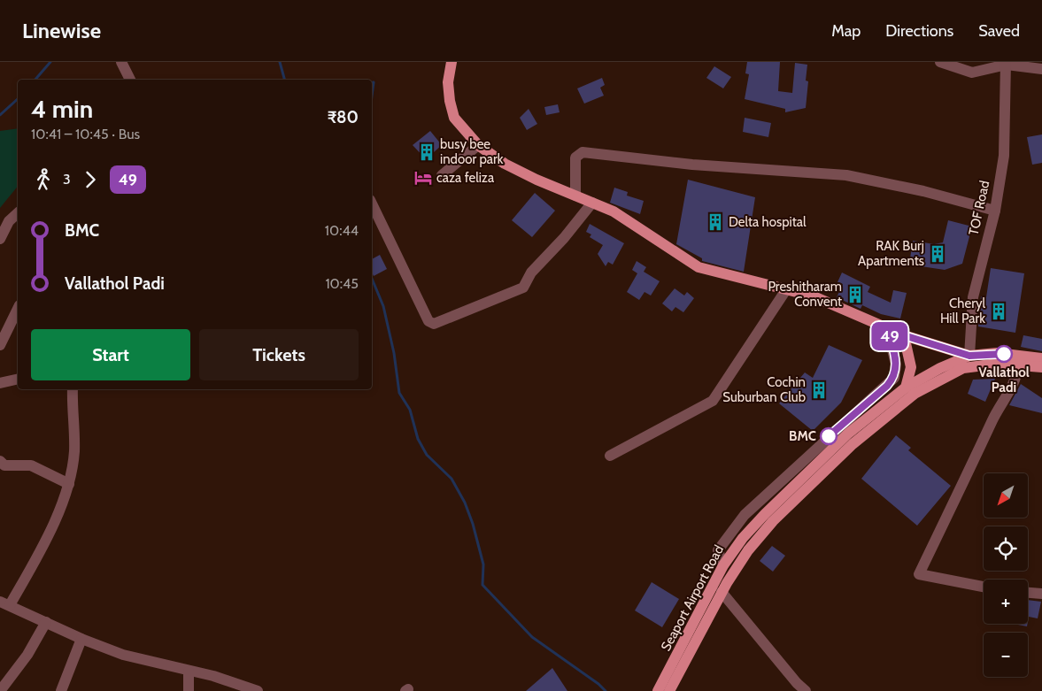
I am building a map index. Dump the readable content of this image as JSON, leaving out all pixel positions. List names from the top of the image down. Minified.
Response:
{"streets":{"main road":["Seaport Airport Road"],"street":["TOF Road"]},"crossings":[["TOF Road","Seaport Airport Road"]],"places":{"building":["busy bee indoor park","Delta hospital","RAK Burj Apartments","Preshitharam Convent","Cheryl Hill Park","Cochin Suburban Club"],"hotel":["caza feliza"],"other":["Vallathol Padi","BMC"]},"lines":["bus line 49"],"north":"bottom left","page":{"header":"Linewise","nav":["Map","Directions","Saved"],"on_map":"49","heading":["4 min","10:41 – 10:45 · Bus","₹80"],"legs":["3","49"],"list":[{"name":"BMC","value":"10:44"},{"name":"Vallathol Padi","value":"10:45"}],"buttons":["Start","Tickets"],"map_buttons":["+","−"]}}
